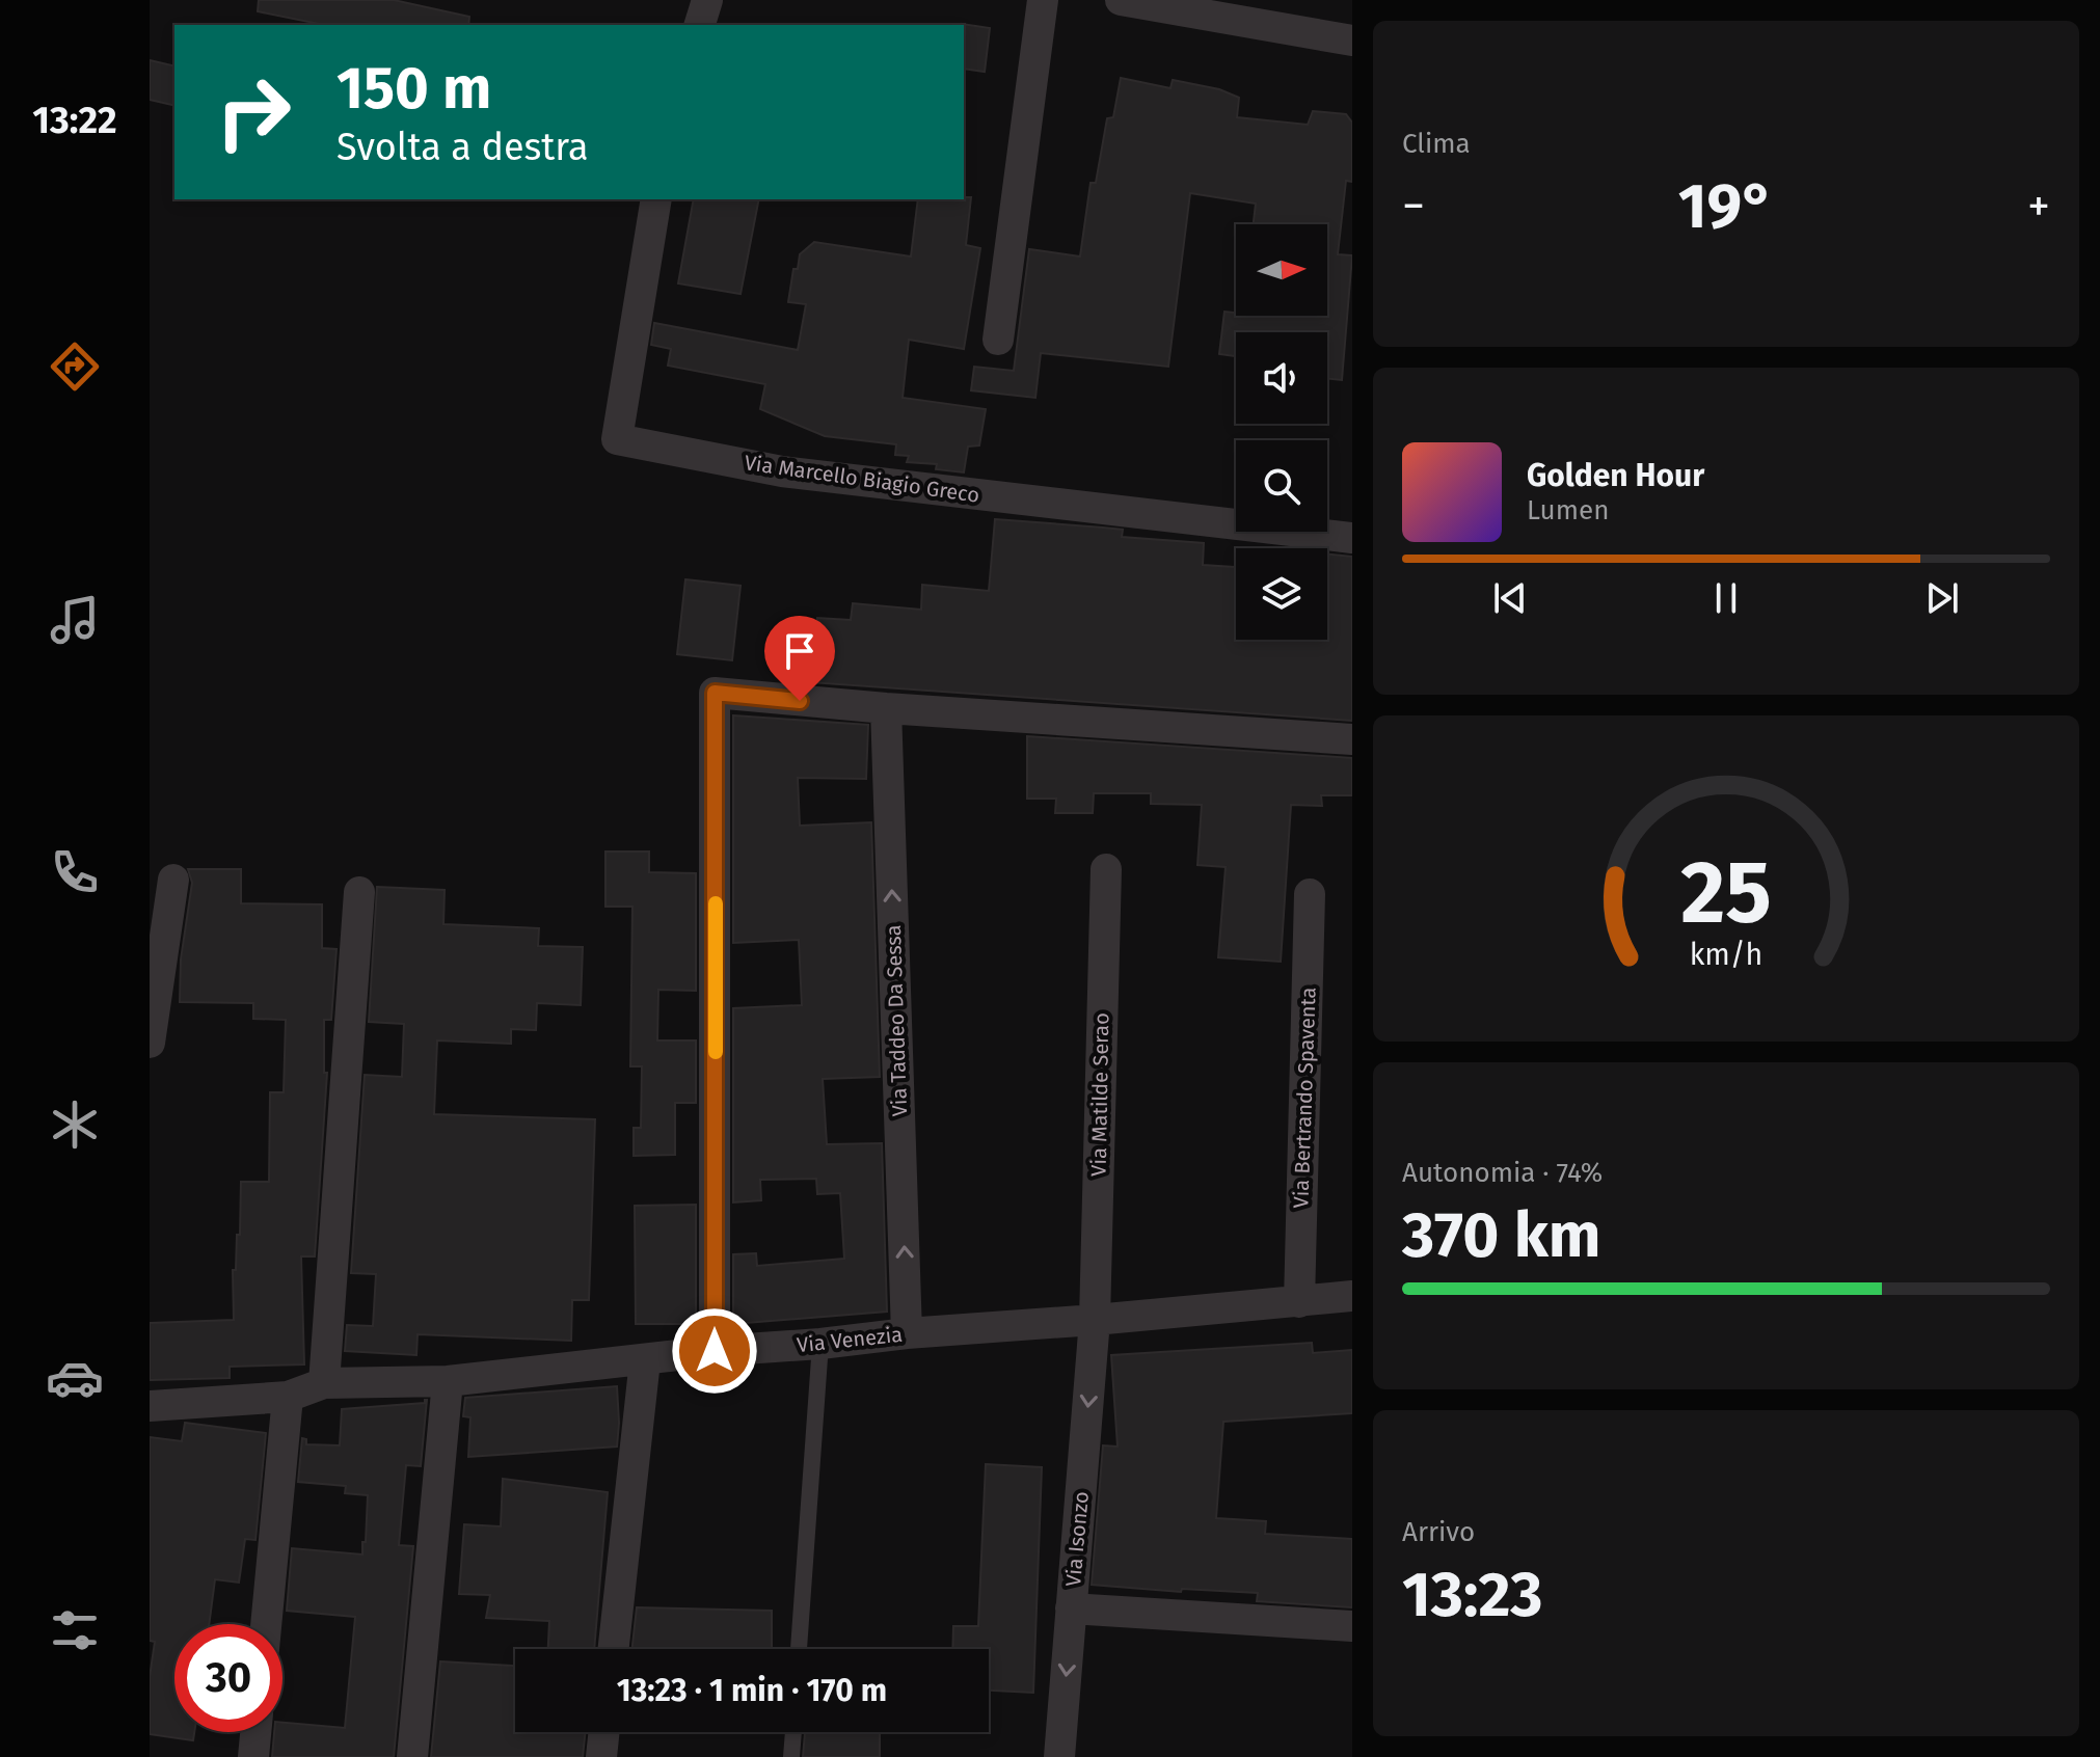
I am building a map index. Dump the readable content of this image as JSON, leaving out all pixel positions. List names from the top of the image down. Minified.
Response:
{"streets":{"street":["Via Marcello Biagio Greco","Via Taddeo Da Sessa","Via Matilde Serao","Via Bertrando Spaventa","Via Venezia","Via Isonzo"]},"crossings":[["Via Taddeo Da Sessa","Via Venezia"],["Via Matilde Serao","Via Venezia"],["Via Matilde Serao","Via Isonzo"],["Via Bertrando Spaventa","Via Venezia"],["Via Venezia","Via Isonzo"]],"one_way":["Via Taddeo Da Sessa","Via Isonzo"],"north":"right","page":{"tabs":"13:22","tile":["Clima",["Autonomia · 74%","370 km"],["Arrivo","13:23"]],"turn":["150 m","Svolta a destra"],"heat":["−","19°","+"],"song":["Golden Hour","Lumen"],"limit":"30","trip":"13:23 · 1 min · 170 m","gauge":["25","km/h"]}}
